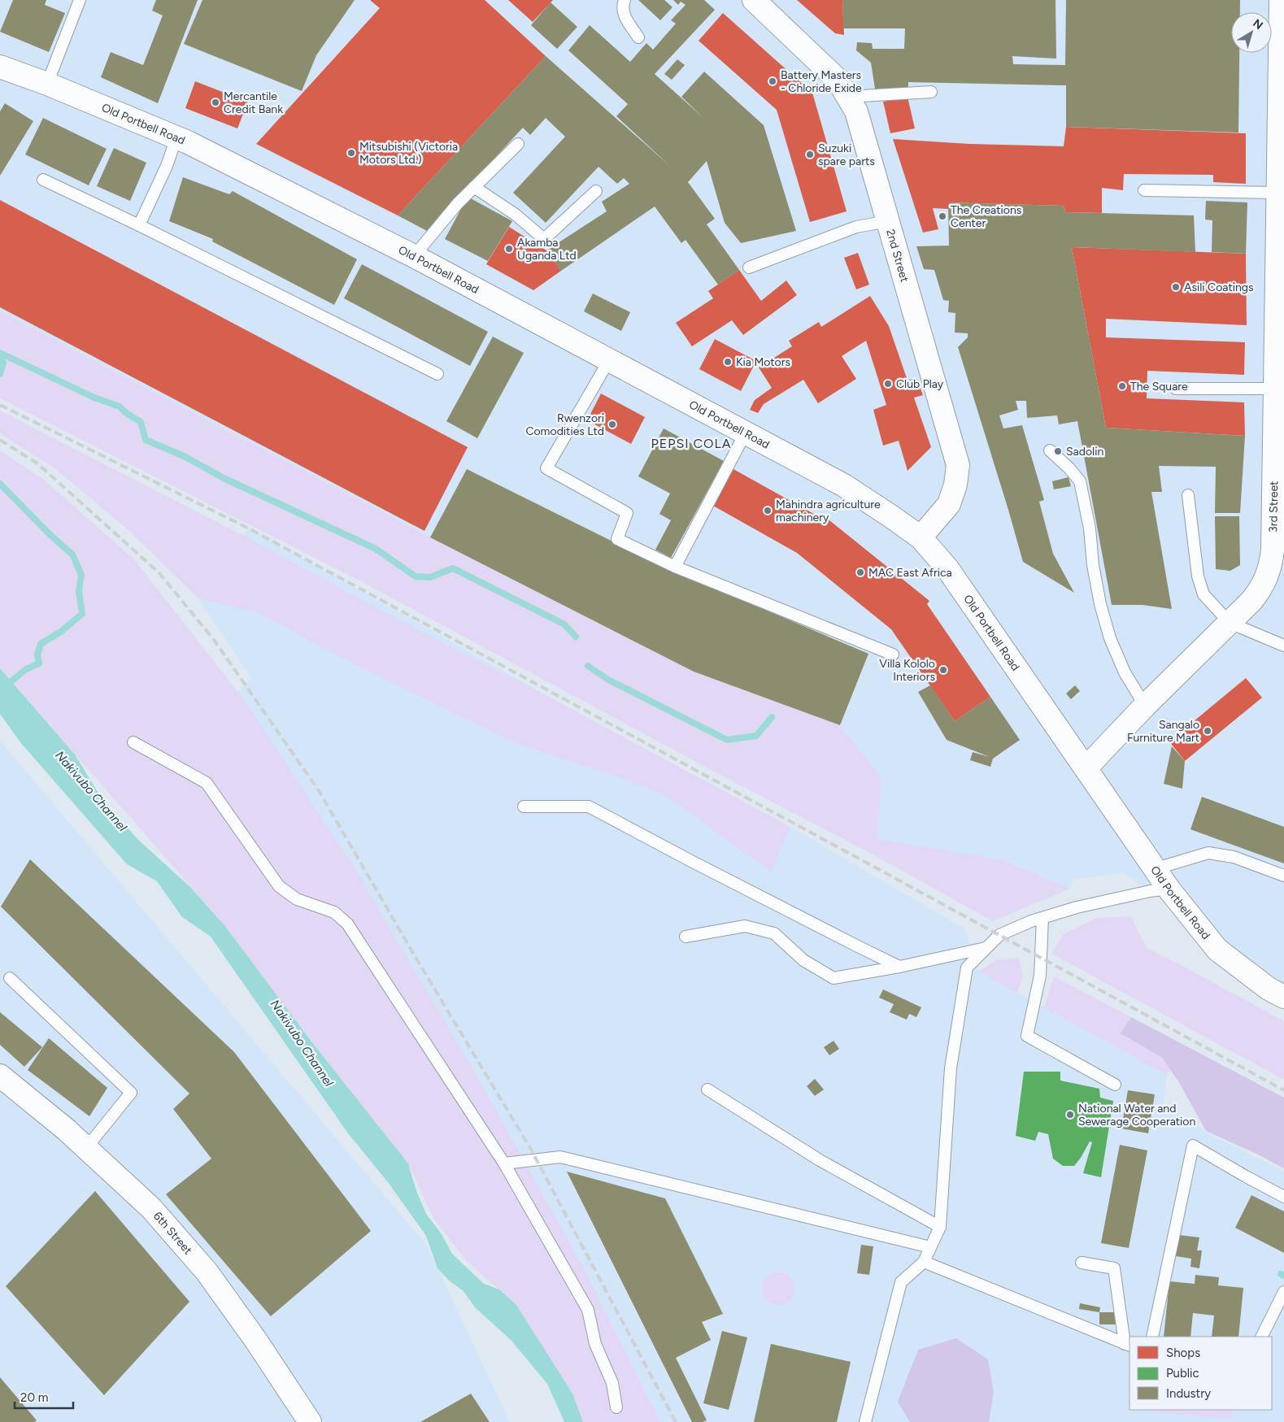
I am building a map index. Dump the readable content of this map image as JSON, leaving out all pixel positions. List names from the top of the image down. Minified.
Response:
{"streets":{"street":["Old Portbell Road","2nd Street","3rd Street","6th Street"]},"crossings":[["Old Portbell Road","2nd Street"],["Old Portbell Road","3rd Street"]],"districts":["PEPSI COLA"],"water":["Nakivubo Channel"],"places":["Battery Masters - Chloride Exide","Mercantile Credit Bank","Mitsubishi (Victoria Motors Ltd.)","Suzuki spare parts","The Creations Center","Akamba Uganda Ltd","Asili Coatings","Kia Motors","Club Play","The Square","Rwenzori Comodities Ltd","Sadolin","Mahindra agriculture machinery","MAC East Africa","Villa Kololo Interiors","Sangalo Furniture Mart","National Water and Sewerage Cooperation"],"legend":["Shops","Public","Industry"],"scale_bar":"20 m","north":"top right"}
